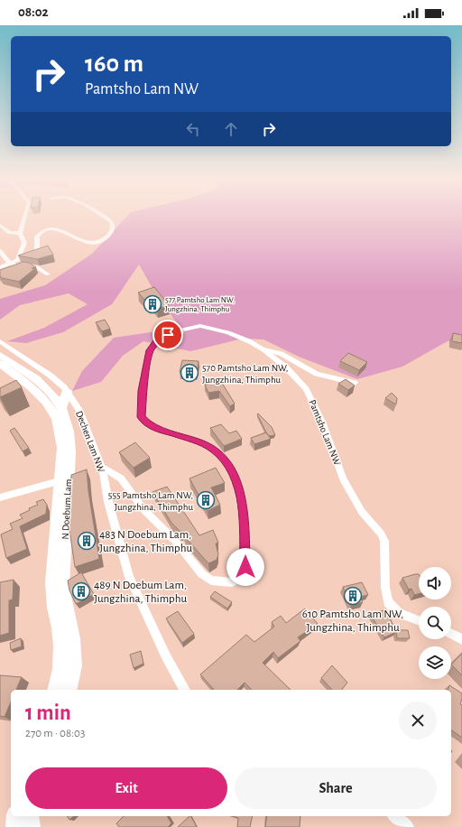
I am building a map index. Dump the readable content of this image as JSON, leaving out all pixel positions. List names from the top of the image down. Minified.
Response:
{"streets":{"main road":["N Doebum Lam"],"street":["Pamtsho Lam NW","Dechen Lam NW"]},"crossings":[["Pamtsho Lam NW","Dechen Lam NW"]],"places":{"building":["577 Pamtsho Lam NW, Jungzhina, Thimphu","570 Pamtsho Lam NW, Jungzhina, Thimphu","555 Pamtsho Lam NW, Jungzhina, Thimphu","483 N Doebum Lam, Jungzhina, Thimphu","489 N Doebum Lam, Jungzhina, Thimphu","610 Pamtsho Lam NW, Jungzhina, Thimphu"]},"page":{"status":"08:02","turn":["160 m","Pamtsho Lam NW"],"heading":["1 min","270 m · 08:03"],"buttons":["Exit","Share"]}}
